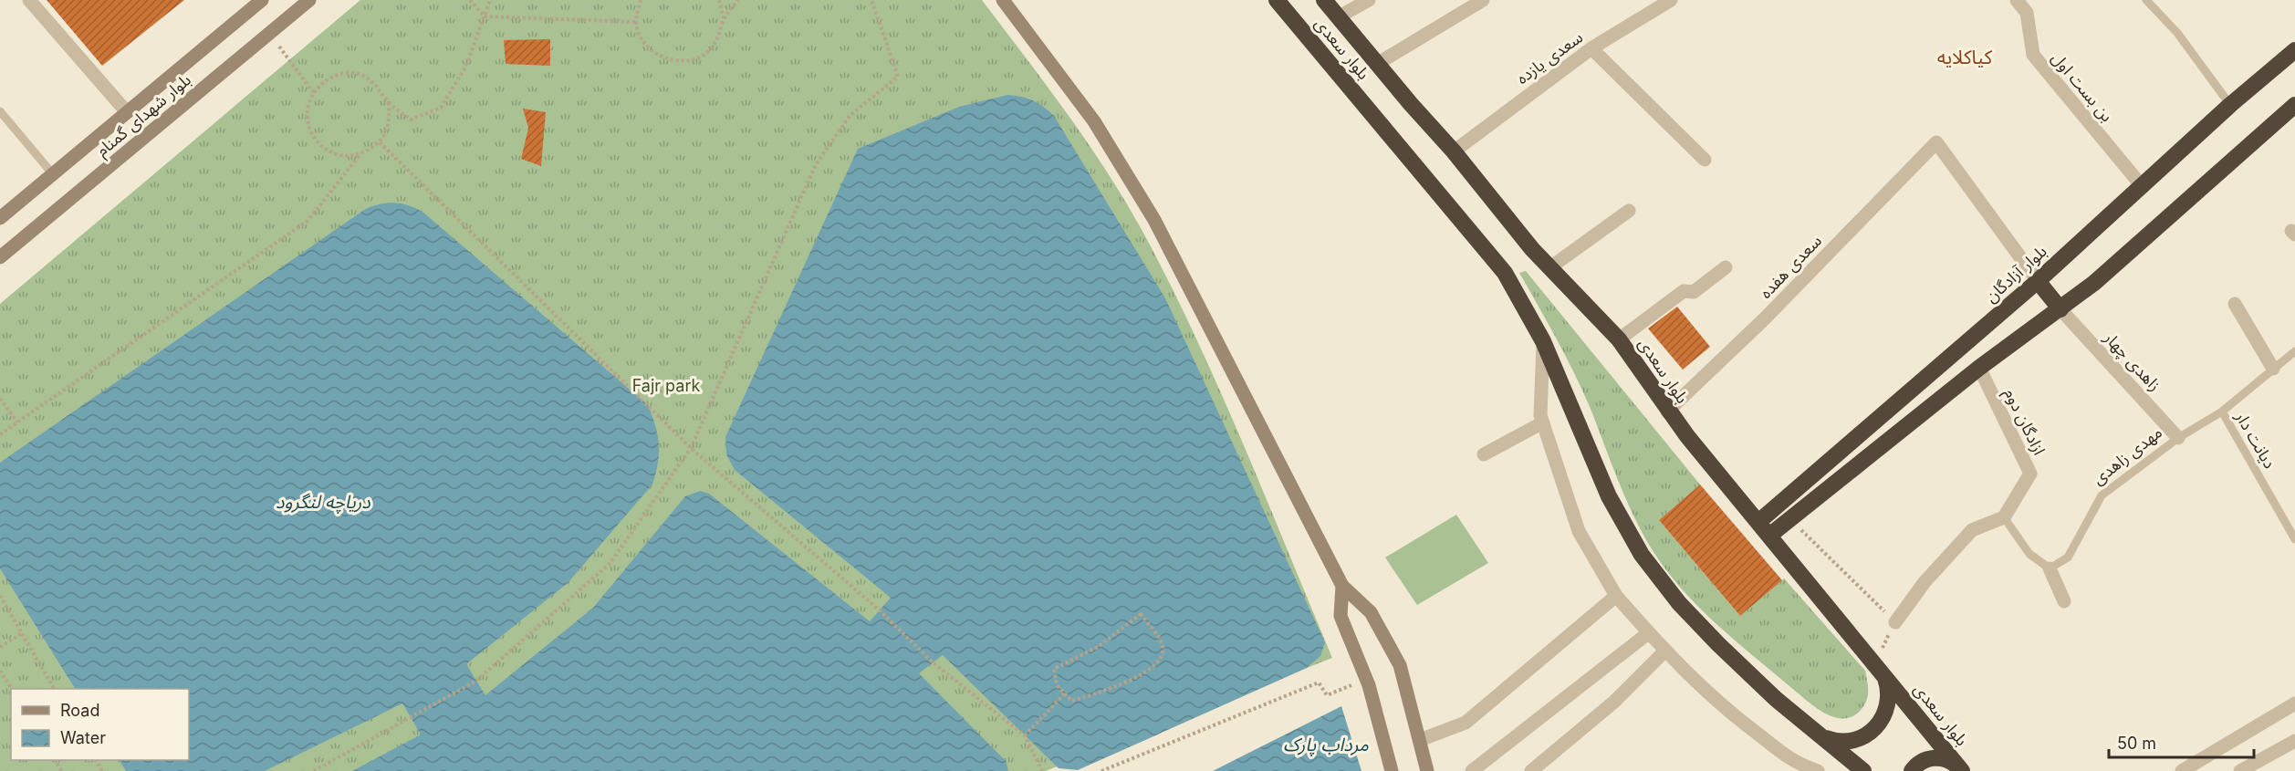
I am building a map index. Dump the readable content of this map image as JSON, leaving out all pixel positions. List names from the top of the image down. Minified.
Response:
{"streets":{"highway":["بلوار سعدی","بلوار آزادگان"],"street":["سعدی یازده","بن بست اول","بلوار شهدای گمنام","سعدی هفده","زاهدی چهار","ازادگان دوم"],"lane":["دیانت دار","مهدی زاهدی"]},"crossings":[["بلوار سعدی","سعدی یازده"],["بلوار سعدی","سعدی هفده"],["بلوار سعدی","بلوار آزادگان"],["بن بست اول","بلوار آزادگان"],["سعدی هفده","بلوار آزادگان"],["زاهدی چهار","مهدی زاهدی"],["دیانت دار","مهدی زاهدی"]],"districts":["کیاکلایه"],"water":["دریاچه لنگرود","مرداب پارک"],"parks":["Fajr park"],"legend":["Road","Water"],"scale_bar":"50 m"}
